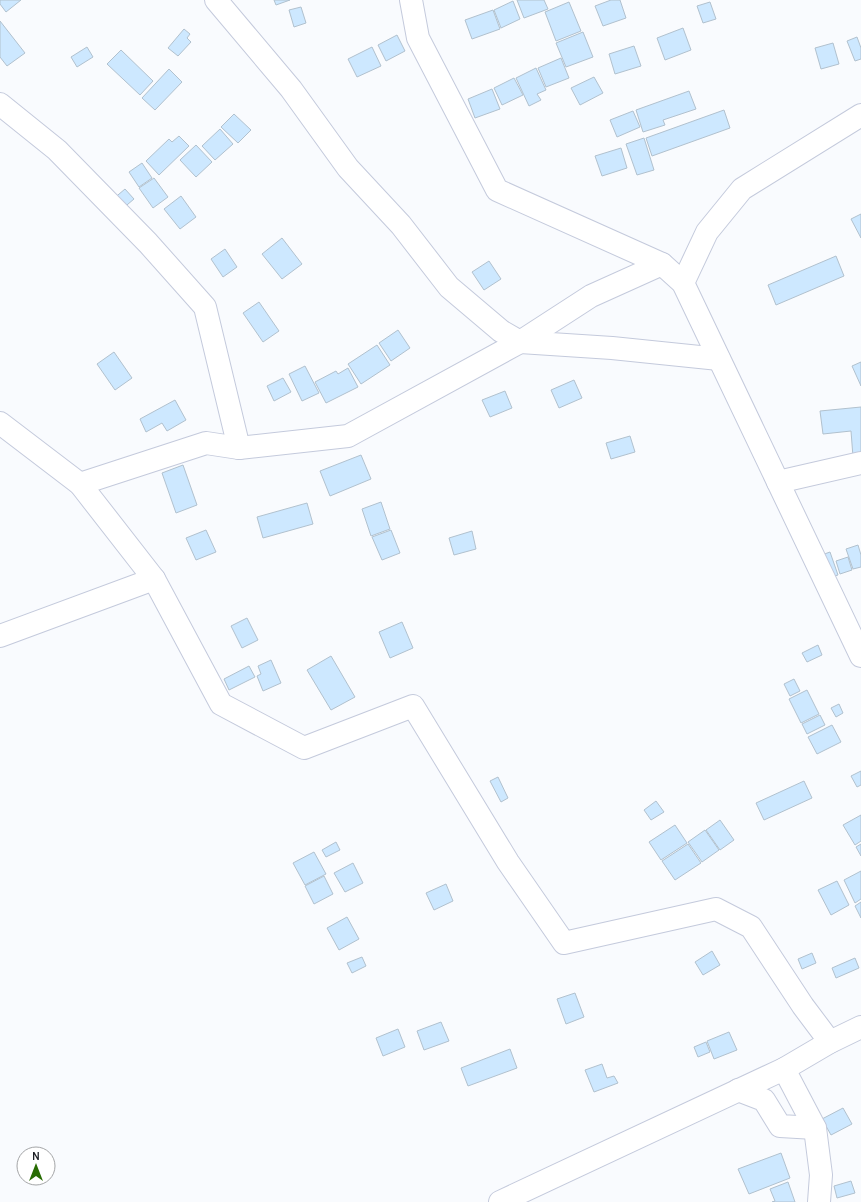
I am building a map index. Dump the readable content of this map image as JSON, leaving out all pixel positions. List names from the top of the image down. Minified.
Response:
{"north":"top"}
